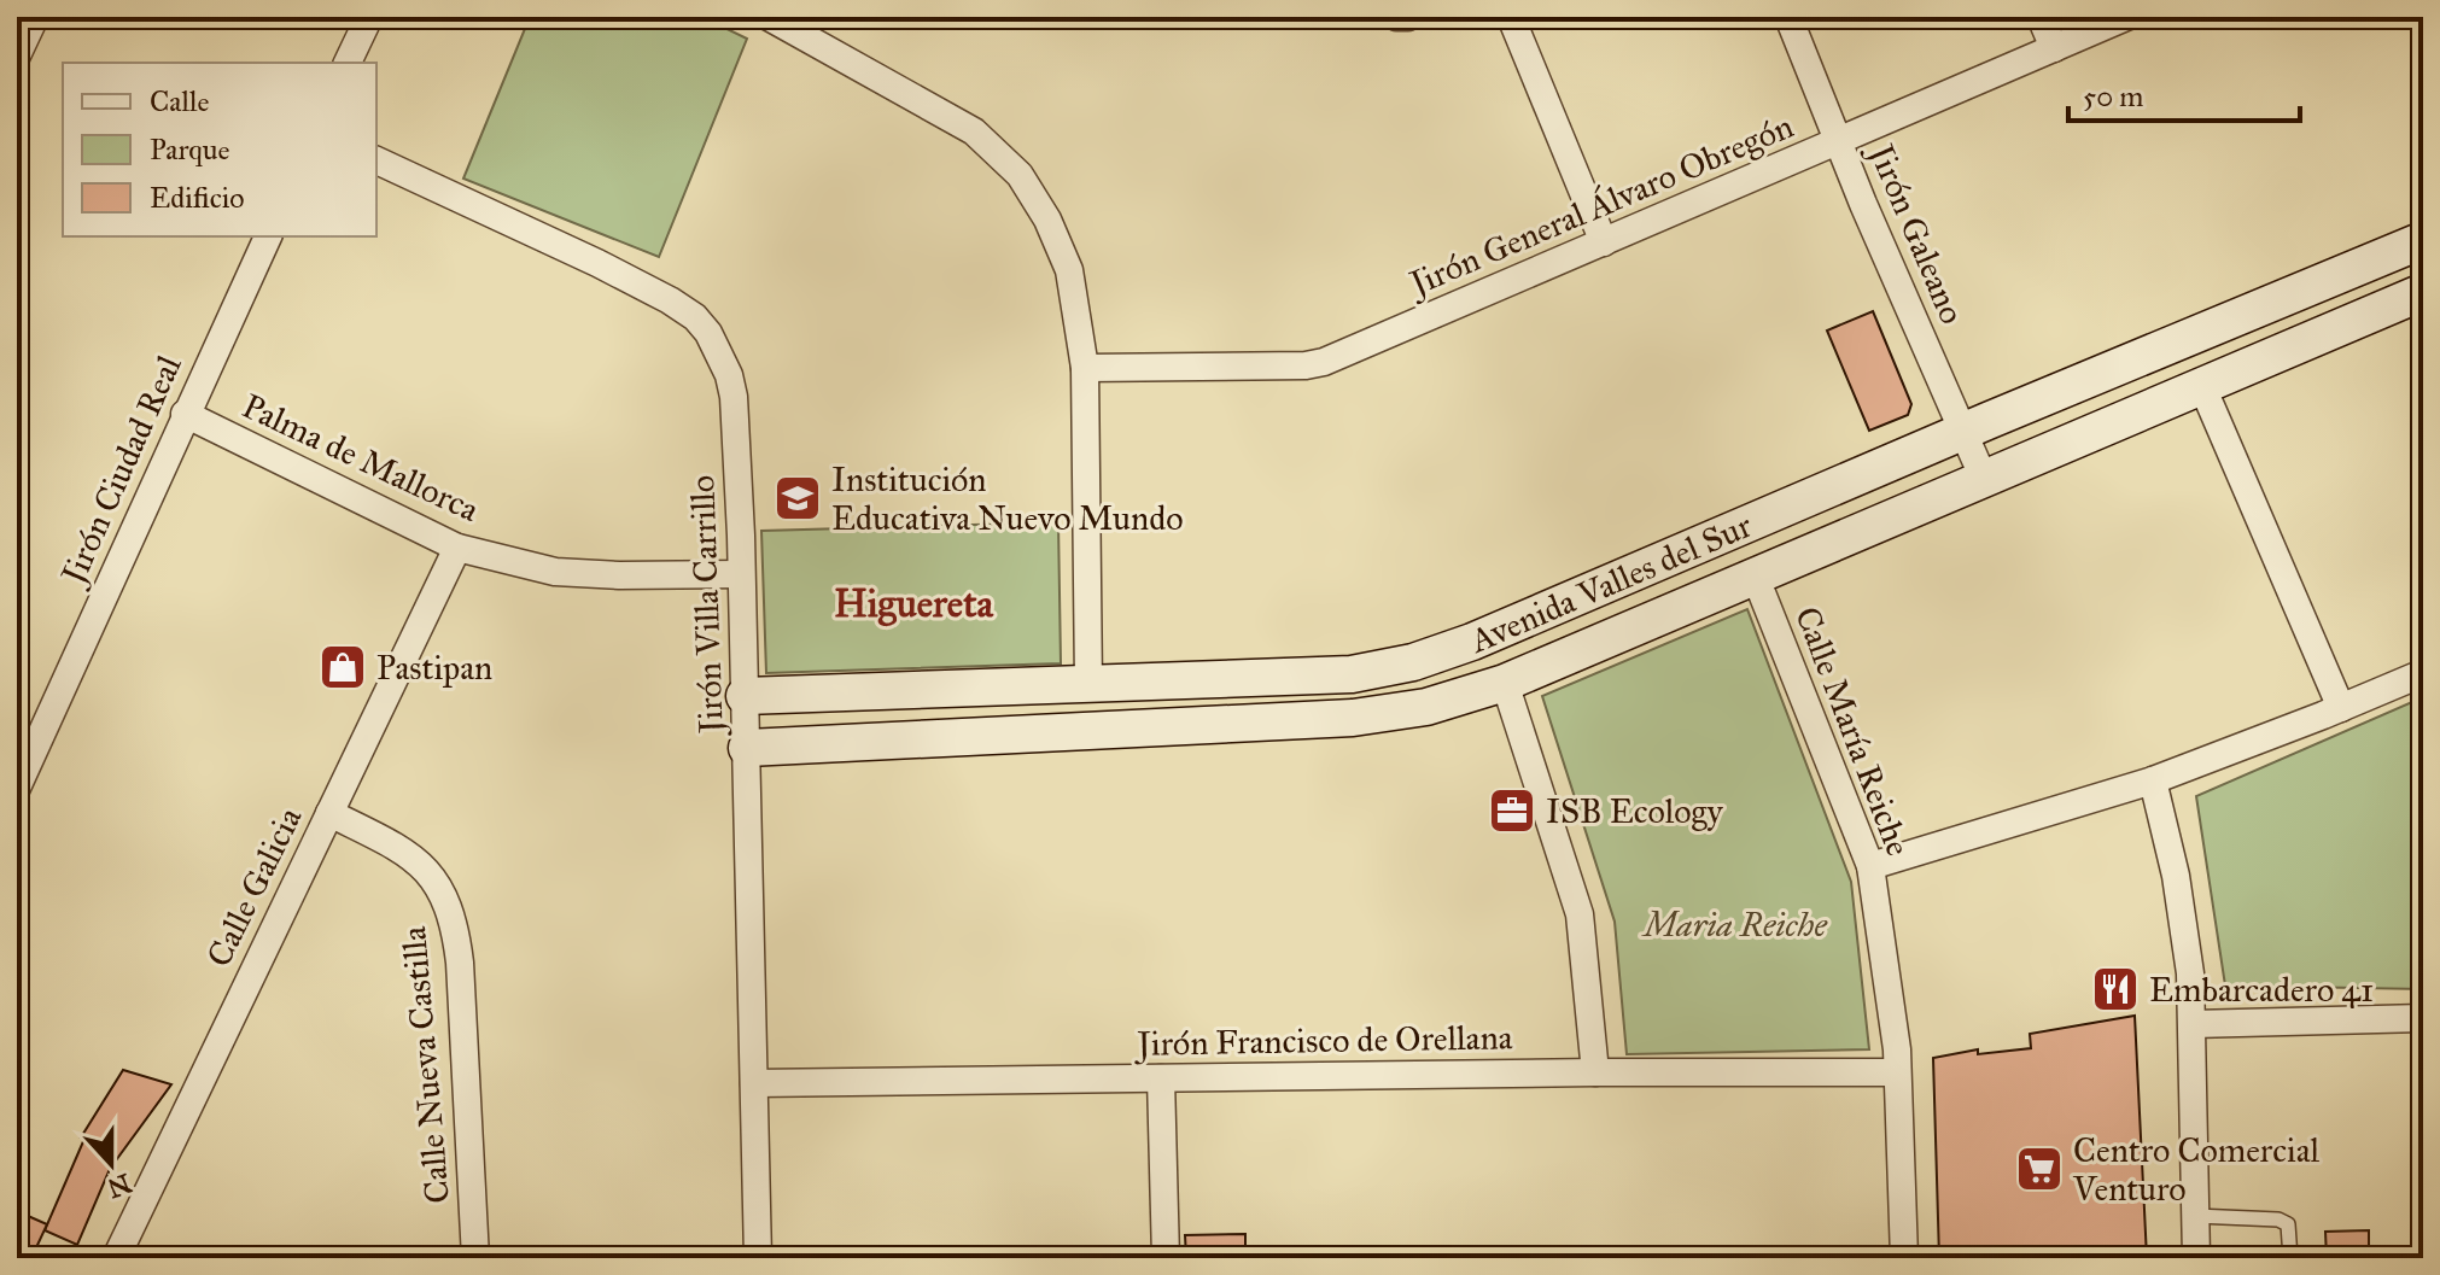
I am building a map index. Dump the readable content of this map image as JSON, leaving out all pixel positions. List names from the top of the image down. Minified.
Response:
{"streets":{"street":["Jirón General Álvaro Obregón","Jirón Galeano","Palma de Mallorca","Jirón Ciudad Real","Avenida Valles del Sur","Jirón Villa Carrillo","Calle María Reiche","Calle Galicia","Jirón Francisco de Orellana","Calle Nueva Castilla"]},"crossings":[["Jirón General Álvaro Obregón","Jirón Galeano"],["Jirón Galeano","Avenida Valles del Sur"],["Palma de Mallorca","Jirón Ciudad Real"],["Palma de Mallorca","Jirón Villa Carrillo"],["Palma de Mallorca","Calle Galicia"],["Avenida Valles del Sur","Jirón Villa Carrillo"],["Avenida Valles del Sur","Calle María Reiche"],["Jirón Villa Carrillo","Jirón Francisco de Orellana"],["Calle María Reiche","Jirón Francisco de Orellana"],["Calle Galicia","Calle Nueva Castilla"]],"districts":["Higuereta"],"parks":["Maria Reiche"],"places":{"school or university":["Institución Educativa Nuevo Mundo"],"shop":["Pastipan"],"office":["ISB Ecology"],"restaurant":["Embarcadero 41"],"supermarket":["Centro Comercial Venturo"]},"legend":["Calle","Parque","Edificio"],"scale_bar":"50 m","north":"bottom"}
